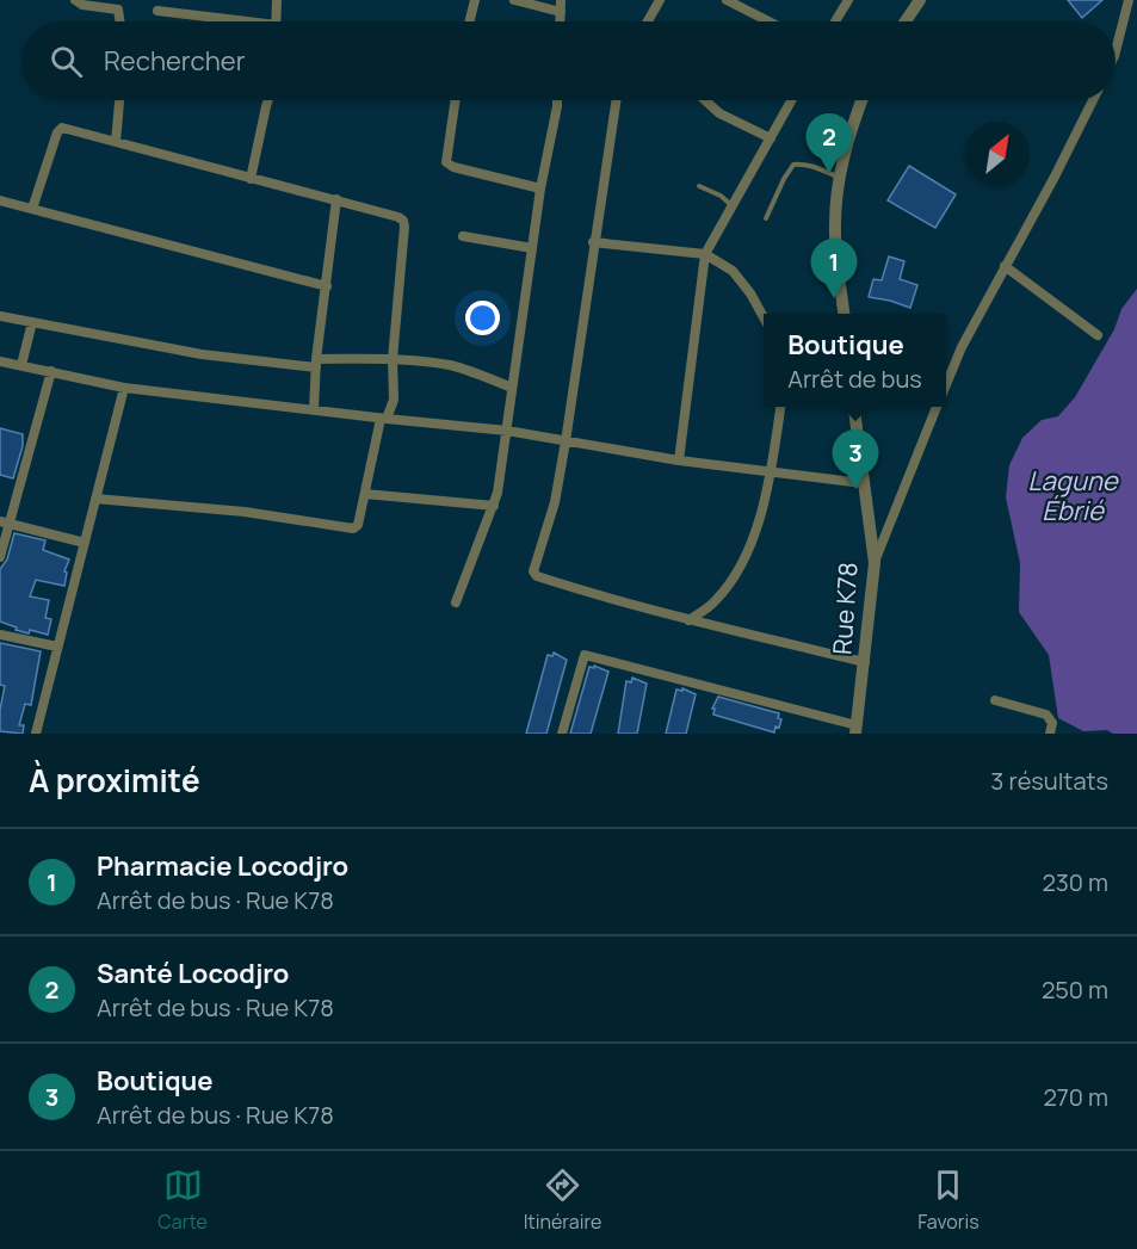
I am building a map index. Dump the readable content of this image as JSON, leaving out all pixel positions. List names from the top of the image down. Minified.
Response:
{"streets":{"street":["Rue K78"]},"water":["Lagune Ébrié"],"north":"top right","page":{"search":"Rechercher","pins":["2","1","3"],"popup":["Boutique","Arrêt de bus"],"heading":["À proximité","3 résultats"],"list":[{"mark":"1","name":"Pharmacie Locodjro","note":"Arrêt de bus · Rue K78","value":"230 m"},{"mark":"2","name":"Santé Locodjro","note":"Arrêt de bus · Rue K78","value":"250 m"},{"mark":"3","name":"Boutique","note":"Arrêt de bus · Rue K78","value":"270 m"}],"nav":["Carte","Itinéraire","Favoris"]}}
